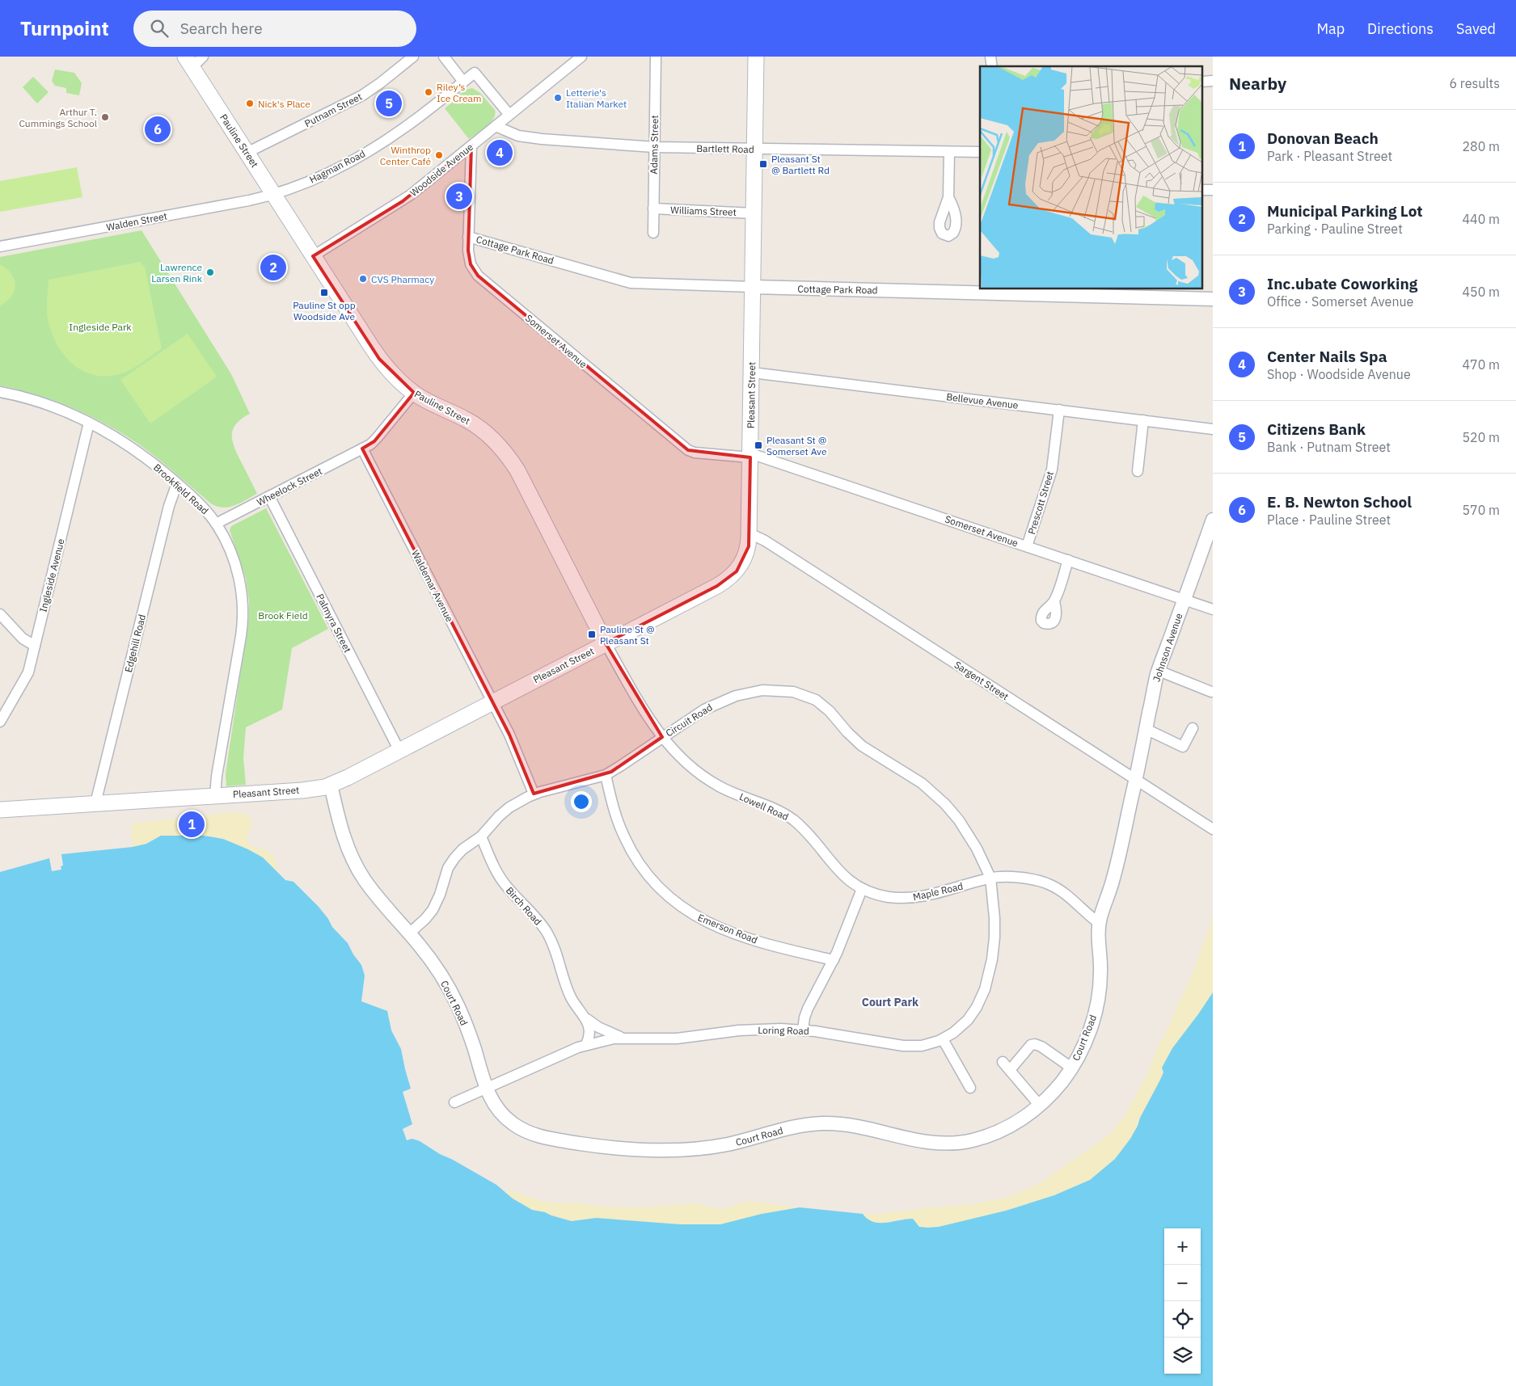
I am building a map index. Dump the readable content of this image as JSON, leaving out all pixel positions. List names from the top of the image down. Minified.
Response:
{"streets":{"main road":["Pauline Street","Pleasant Street"],"street":["Putnam Street","Adams Street","Bartlett Road","Hagman Road","Woodside Avenue","Williams Street","Walden Street","Cottage Park Road","Somerset Avenue","Bellevue Avenue","Wheelock Street","Brookfield Road","Prescott Street","Ingleside Avenue","Waldemar Avenue","Palmyra Street","Edgehill Road","Johnson Avenue","Sargent Street","Circuit Road","Lowell Road","Maple Road","Birch Road","Emerson Road","Court Road","Loring Road"]},"crossings":[["Putnam Street","Pauline Street"],["Pauline Street","Hagman Road"],["Pauline Street","Woodside Avenue"],["Pauline Street","Walden Street"],["Pauline Street","Pleasant Street"],["Pauline Street","Lowell Road"],["Adams Street","Bartlett Road"],["Adams Street","Williams Street"],["Bartlett Road","Woodside Avenue"],["Bartlett Road","Pleasant Street"],["Hagman Road","Woodside Avenue"],["Hagman Road","Walden Street"],["Woodside Avenue","Somerset Avenue"],["Williams Street","Pleasant Street"],["Cottage Park Road","Somerset Avenue"],["Cottage Park Road","Pleasant Street"],["Somerset Avenue","Pleasant Street"],["Somerset Avenue","Prescott Street"],["Somerset Avenue","Johnson Avenue"],["Pleasant Street","Bellevue Avenue"],["Pleasant Street","Brookfield Road"],["Pleasant Street","Waldemar Avenue"],["Pleasant Street","Palmyra Street"],["Pleasant Street","Edgehill Road"],["Pleasant Street","Sargent Street"],["Pleasant Street","Lowell Road"],["Pleasant Street","Court Road"],["Bellevue Avenue","Prescott Street"],["Wheelock Street","Brookfield Road"],["Wheelock Street","Waldemar Avenue"],["Wheelock Street","Palmyra Street"],["Brookfield Road","Ingleside Avenue"],["Brookfield Road","Edgehill Road"],["Waldemar Avenue","Circuit Road"],["Johnson Avenue","Sargent Street"],["Johnson Avenue","Court Road"],["Sargent Street","Court Road"],["Circuit Road","Lowell Road"],["Circuit Road","Maple Road"],["Circuit Road","Birch Road"],["Circuit Road","Emerson Road"],["Circuit Road","Court Road"],["Circuit Road","Loring Road"],["Lowell Road","Maple Road"],["Maple Road","Loring Road"],["Birch Road","Loring Road"],["Court Road","Loring Road"]],"districts":["Court Park"],"parks":["Ingleside Park","Brook Field"],"places":{"other":["Riley’s Ice Cream","Letterie's Italian Market","Nick's Place","Arthur T. Cummings School","Winthrop Center Café","Lawrence Larsen Rink","CVS Pharmacy"],"transit":["Pleasant St @ Bartlett Rd","Pauline St opp Woodside Ave","Pleasant St @ Somerset Ave","Pauline St @ Pleasant St"]},"page":{"header":"Turnpoint","search":"Search here","nav":["Map","Directions","Saved"],"heading":["Nearby","6 results"],"pins":["5","6","4","3","2","1"],"list":[{"mark":"1","name":"Donovan Beach","note":"Park · Pleasant Street","value":"280 m"},{"mark":"2","name":"Municipal Parking Lot","note":"Parking · Pauline Street","value":"440 m"},{"mark":"3","name":"Inc.ubate Coworking","note":"Office · Somerset Avenue","value":"450 m"},{"mark":"4","name":"Center Nails Spa","note":"Shop · Woodside Avenue","value":"470 m"},{"mark":"5","name":"Citizens Bank","note":"Bank · Putnam Street","value":"520 m"},{"mark":"6","name":"E. B. Newton School","note":"Place · Pauline Street","value":"570 m"}],"map_buttons":["+","−"]}}
